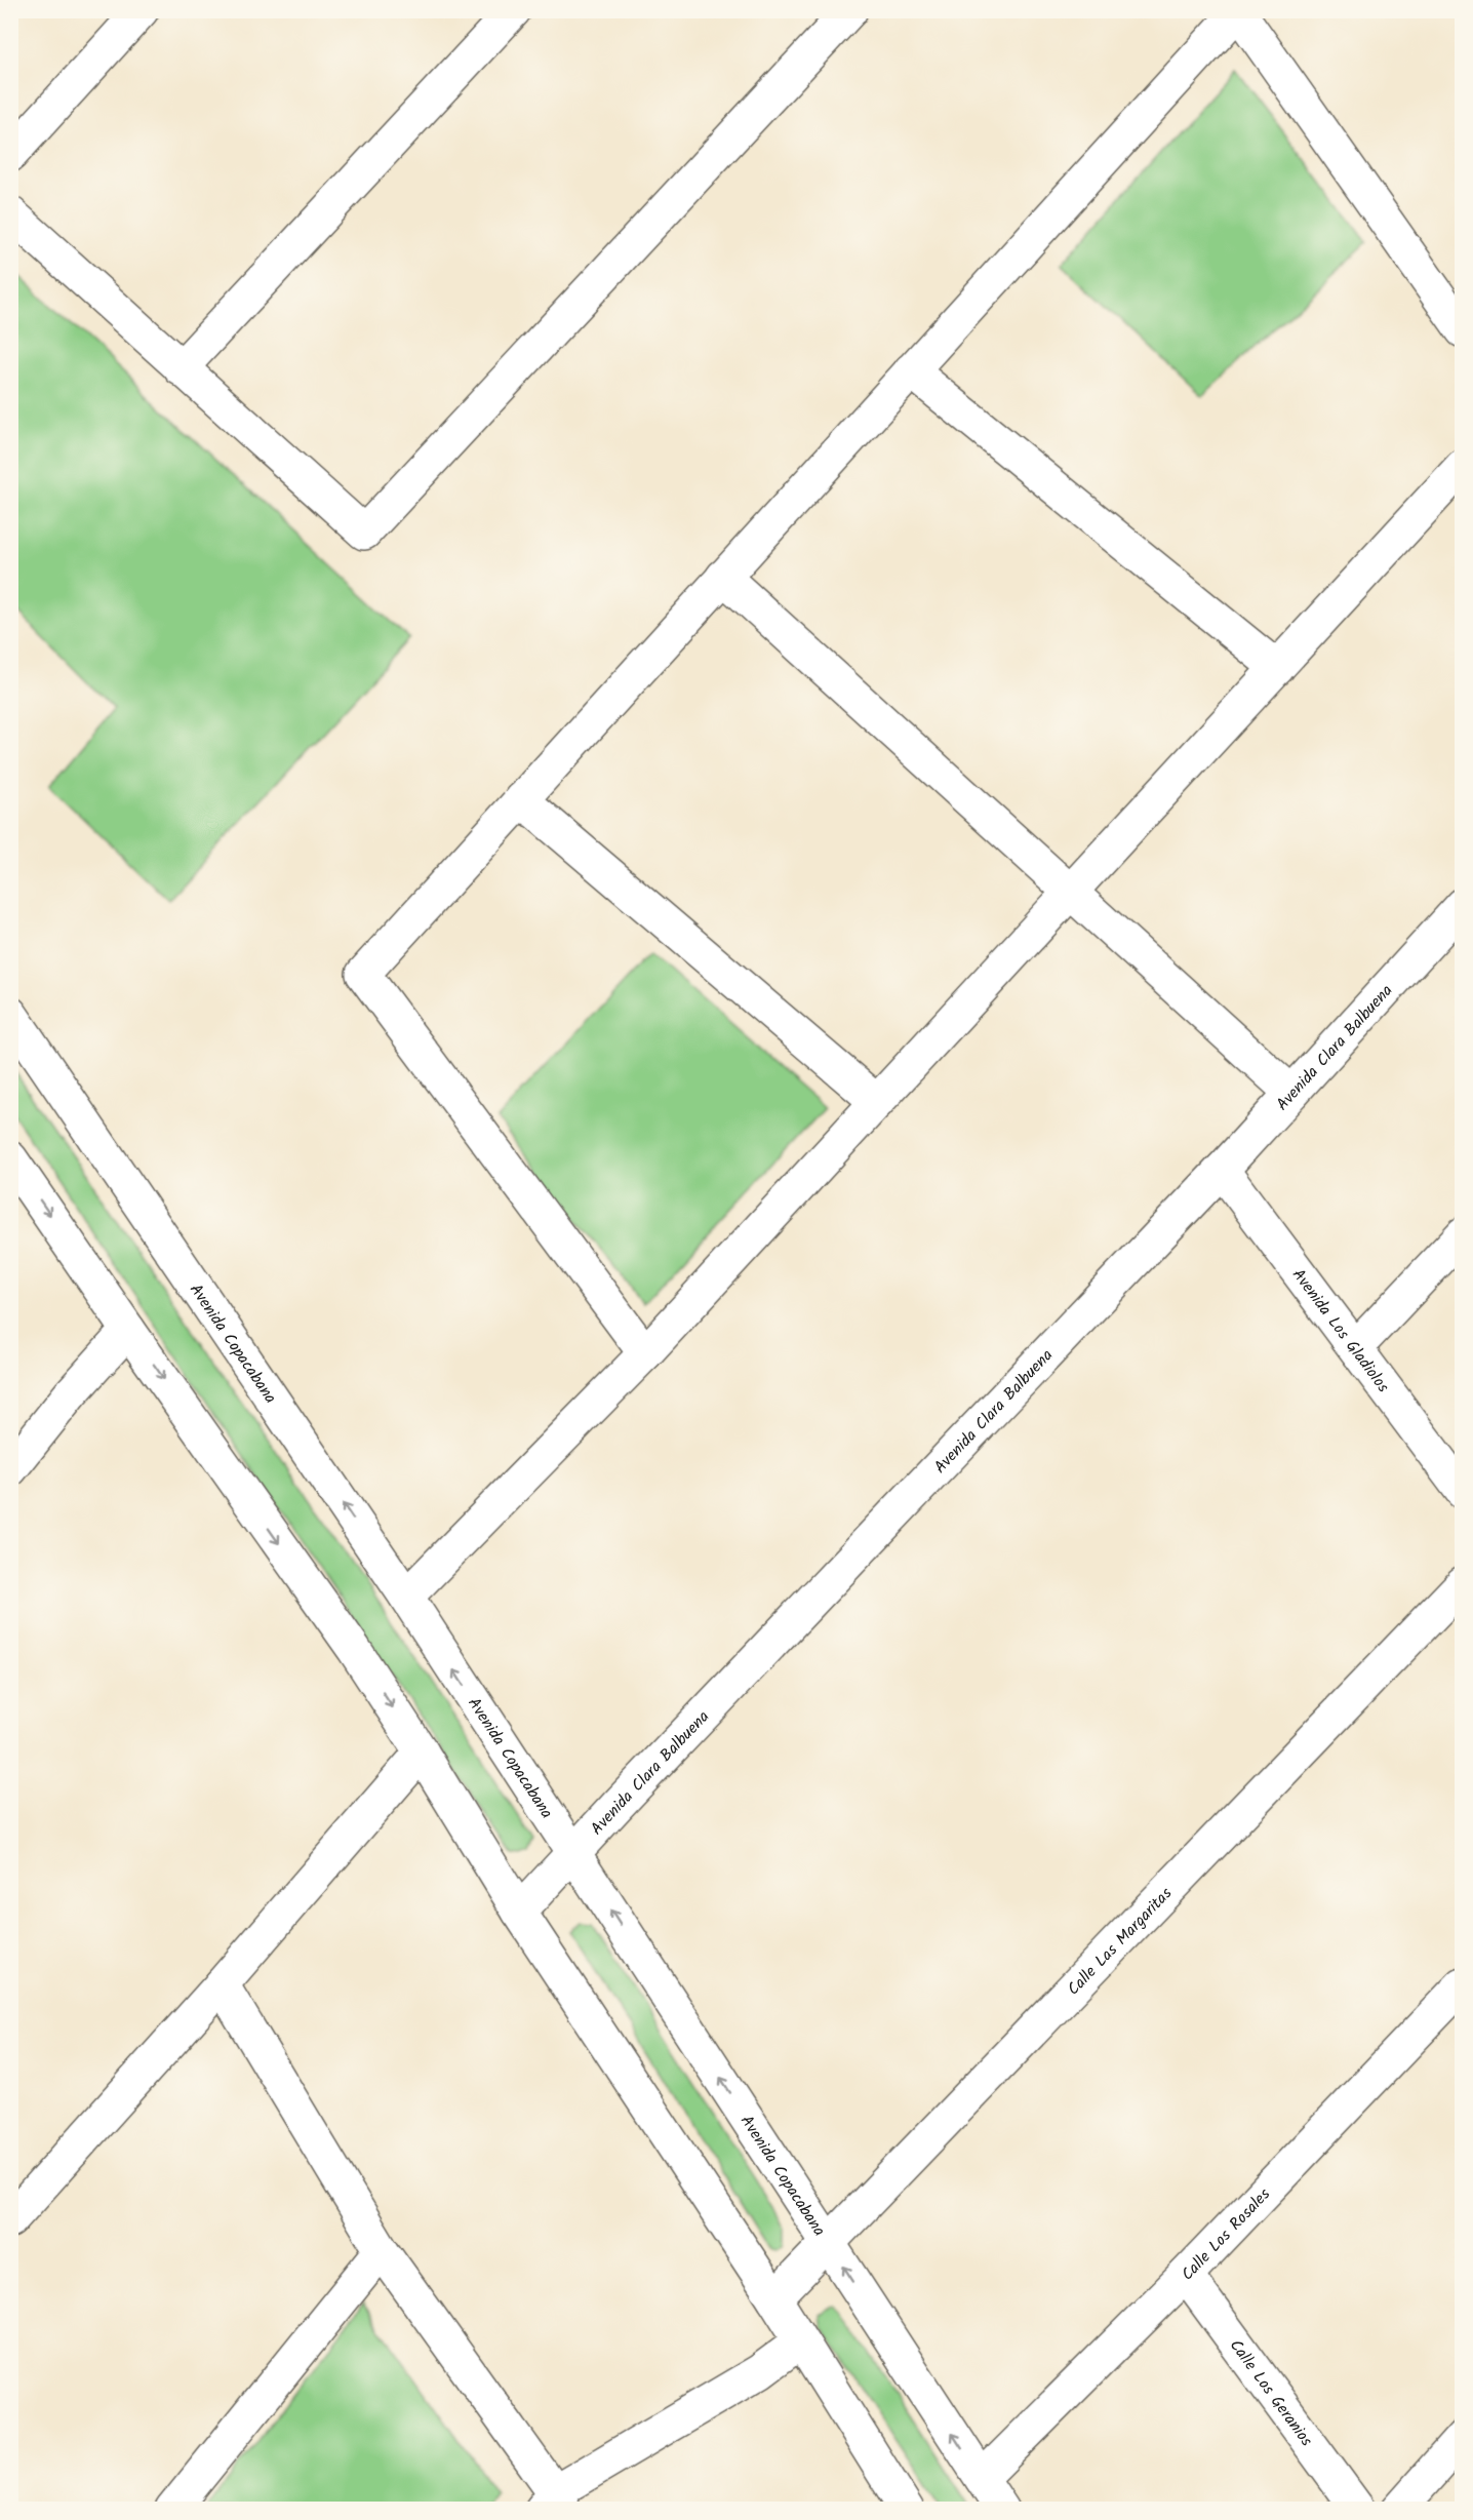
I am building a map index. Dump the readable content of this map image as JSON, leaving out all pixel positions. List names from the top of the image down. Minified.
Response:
{"streets":{"street":["Avenida Clara Balbuena","Avenida Los Gladiolos","Avenida Copacabana","Calle Las Margaritas","Calle Los Rosales","Calle Los Geranios"]},"crossings":[["Avenida Clara Balbuena","Avenida Los Gladiolos"],["Avenida Clara Balbuena","Avenida Copacabana"],["Avenida Copacabana","Calle Las Margaritas"],["Avenida Copacabana","Calle Los Rosales"],["Calle Los Rosales","Calle Los Geranios"]]}
